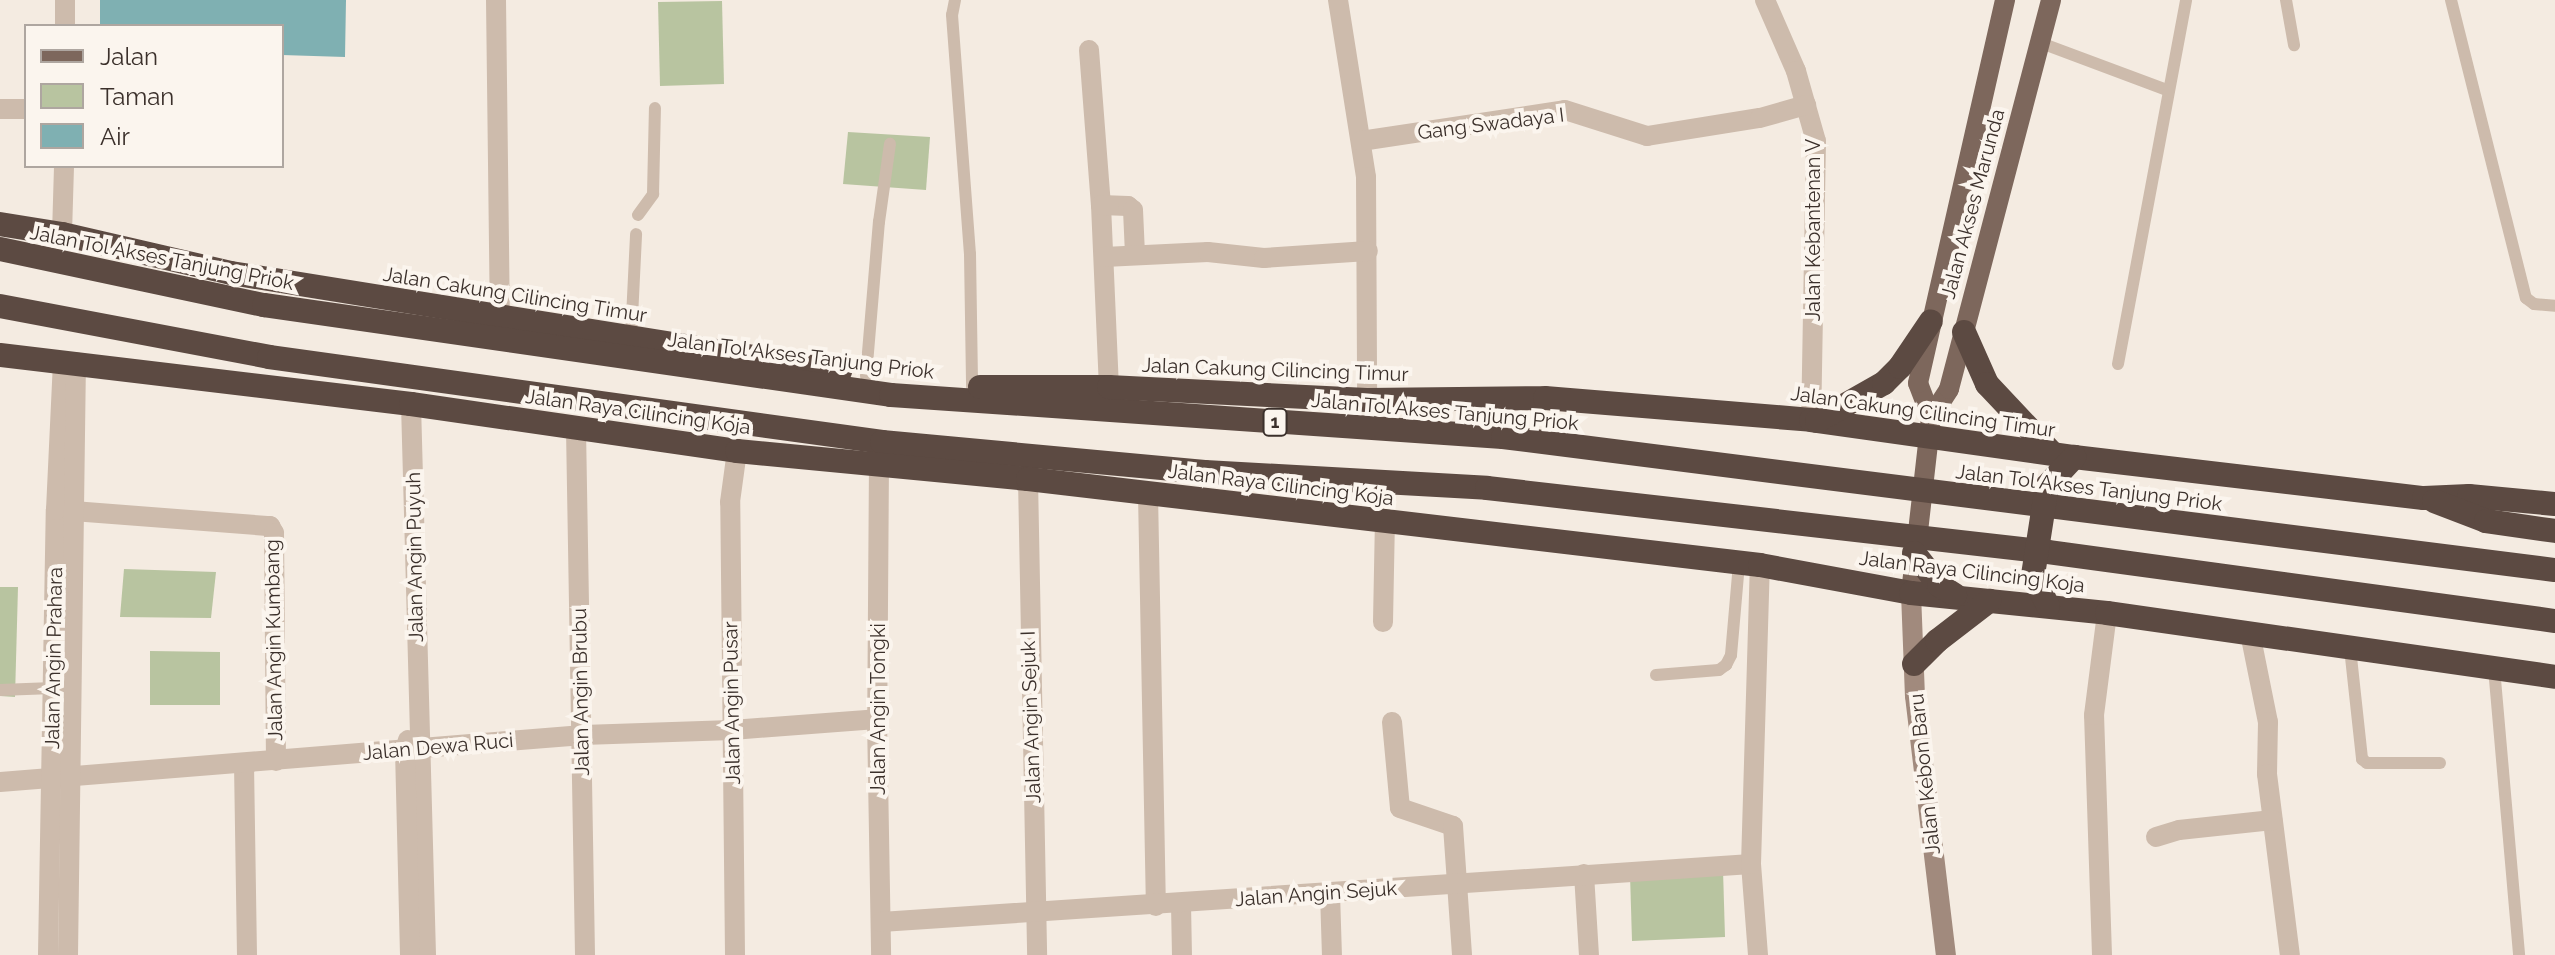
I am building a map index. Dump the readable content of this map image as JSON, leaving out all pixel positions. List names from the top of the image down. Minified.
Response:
{"streets":{"highway":["Jalan Tol Akses Tanjung Priok","Jalan Cakung Cilincing Timur","Jalan Raya Cilincing Koja","1"],"main road":["Jalan Akses Marunda"],"street":["Gang Swadaya I","Jalan Kebantenan V","Jalan Angin Puyuh","Jalan Angin Kumbang","Jalan Angin Prahara","Jalan Angin Brubu","Jalan Angin Pusar","Jalan Angin Tongki","Jalan Angin Sejuk I","Jalan Dewa Ruci","Jalan Kebon Baru","Jalan Angin Sejuk"]},"crossings":[["Gang Swadaya I","Jalan Kebantenan V"],["Jalan Akses Marunda","Jalan Cakung Cilincing Timur"],["Jalan Akses Marunda","Jalan Raya Cilincing Koja"],["Jalan Akses Marunda","Jalan Kebon Baru"],["Jalan Kebantenan V","Jalan Cakung Cilincing Timur"],["Jalan Raya Cilincing Koja","Jalan Angin Puyuh"],["Jalan Raya Cilincing Koja","Jalan Angin Prahara"],["Jalan Raya Cilincing Koja","Jalan Angin Brubu"],["Jalan Raya Cilincing Koja","Jalan Angin Pusar"],["Jalan Raya Cilincing Koja","Jalan Angin Tongki"],["Jalan Raya Cilincing Koja","Jalan Angin Sejuk I"],["Jalan Raya Cilincing Koja","Jalan Kebon Baru"],["Jalan Angin Puyuh","Jalan Dewa Ruci"],["Jalan Angin Kumbang","Jalan Angin Prahara"],["Jalan Angin Kumbang","Jalan Dewa Ruci"],["Jalan Angin Prahara","Jalan Dewa Ruci"],["Jalan Angin Brubu","Jalan Dewa Ruci"],["Jalan Angin Pusar","Jalan Dewa Ruci"],["Jalan Angin Tongki","Jalan Dewa Ruci"],["Jalan Angin Tongki","Jalan Angin Sejuk"],["Jalan Angin Sejuk I","Jalan Angin Sejuk"]],"legend":["Jalan","Taman","Air"]}
